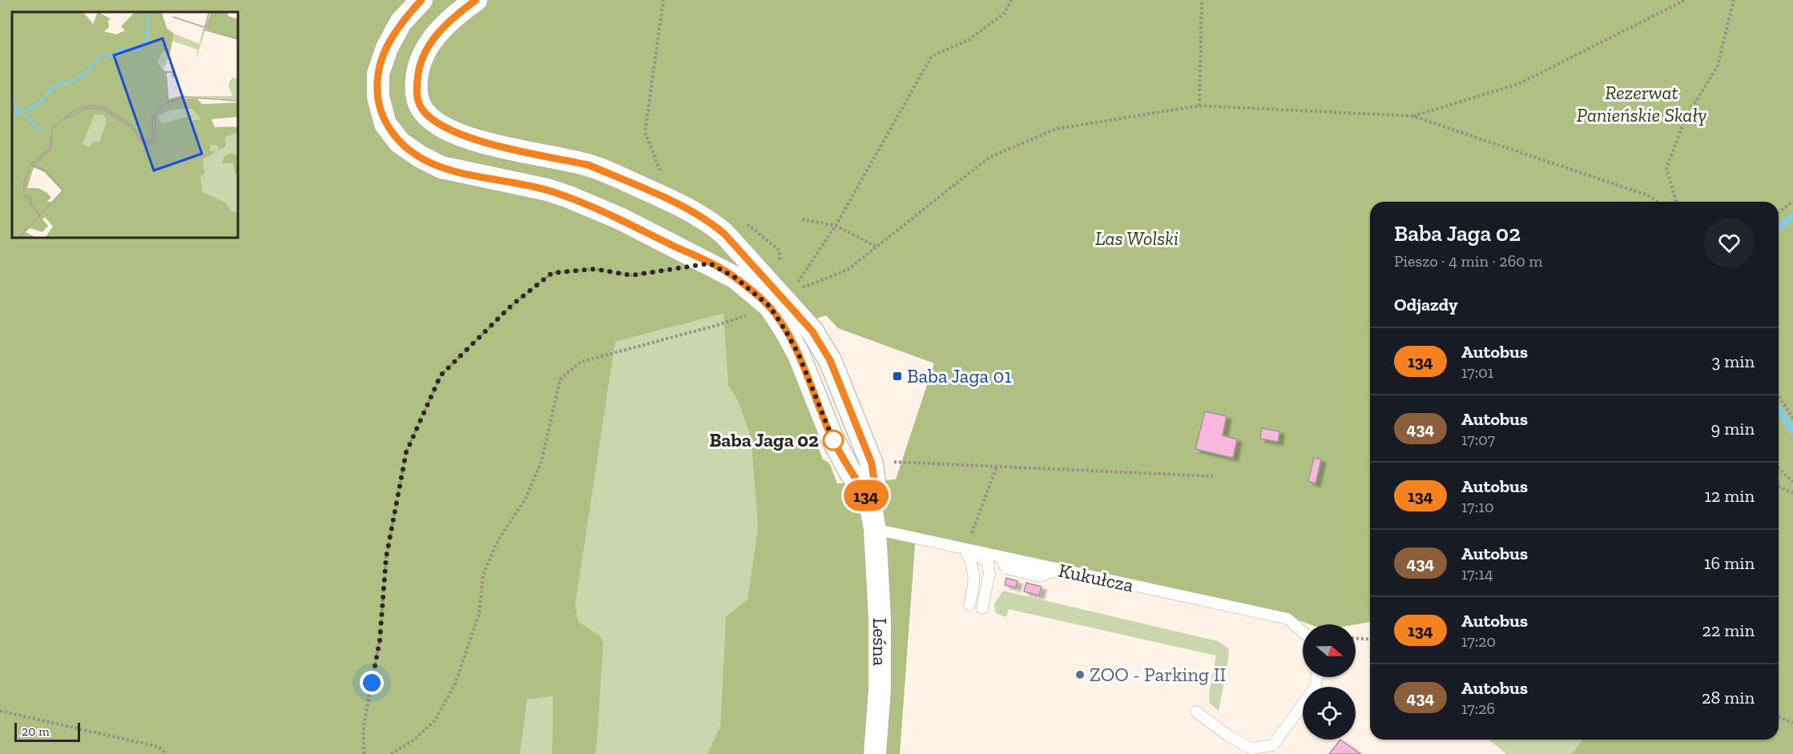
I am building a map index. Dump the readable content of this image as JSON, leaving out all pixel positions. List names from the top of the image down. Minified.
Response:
{"streets":{"street":["Leśna"],"lane":["Kukułcza"]},"crossings":[["Kukułcza","Leśna"]],"parks":["Rezerwat Panieńskie Skały","Las Wolski"],"places":{"transit":["Baba Jaga 01"],"other":["Baba Jaga 02","ZOO - Parking II"]},"lines":["bus line 134"],"scale_bar":"20 m","north":"right","page":{"on_map":"134","heading":[["Baba Jaga 02","Pieszo · 4 min · 260 m"],"Odjazdy"],"list":[{"mark":"134","name":"Autobus","note":"17:01","value":"3 min"},{"mark":"434","name":"Autobus","note":"17:07","value":"9 min"},{"mark":"134","name":"Autobus","note":"17:10","value":"12 min"},{"mark":"434","name":"Autobus","note":"17:14","value":"16 min"},{"mark":"134","name":"Autobus","note":"17:20","value":"22 min"},{"mark":"434","name":"Autobus","note":"17:26","value":"28 min"}],"scale":"20 m"}}
